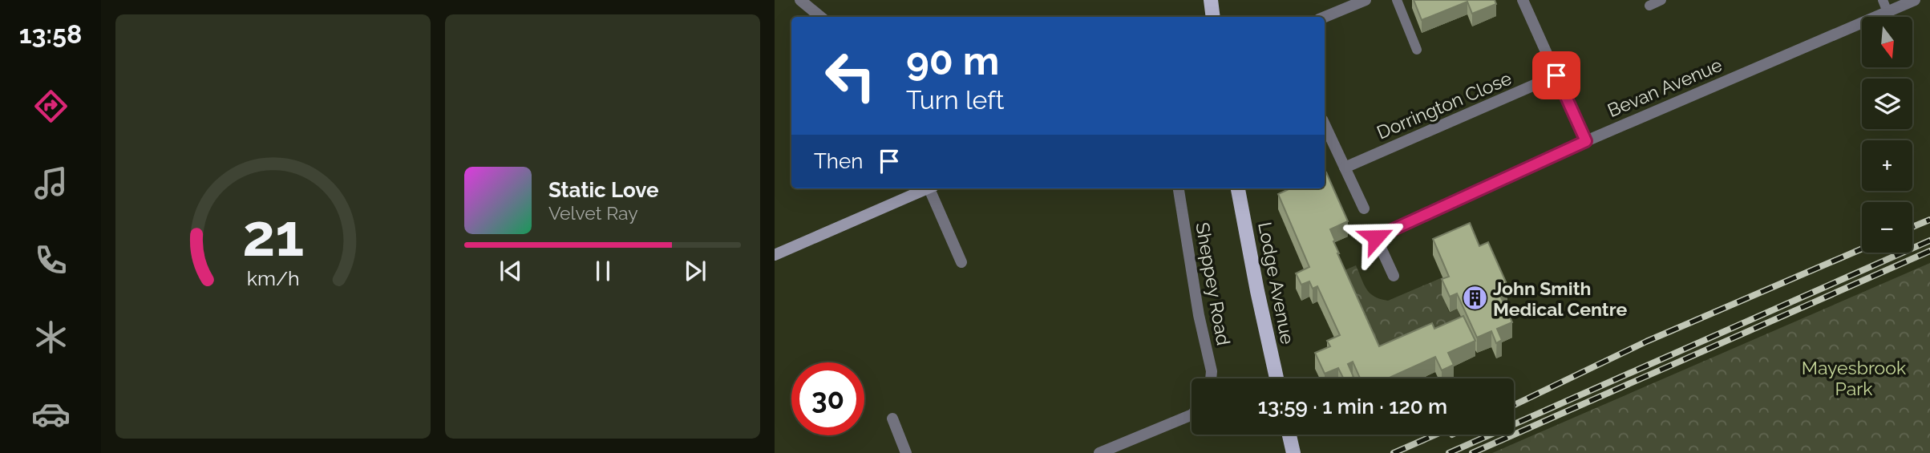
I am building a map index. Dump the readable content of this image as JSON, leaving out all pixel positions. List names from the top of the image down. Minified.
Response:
{"streets":{"main road":["Lodge Avenue"],"street":["Bevan Avenue","Dorrington Close","Sheppey Road"]},"parks":["Mayesbrook Park"],"places":{"building":["John Smith Medical Centre"]},"north":"bottom","page":{"tabs":"13:58","map_buttons":["+","−"],"turn":["90 m","Turn left"],"then":"Then","song":["Static Love","Velvet Ray"],"limit":"30","trip":"13:59 · 1 min · 120 m","gauge":["21","km/h"]}}
